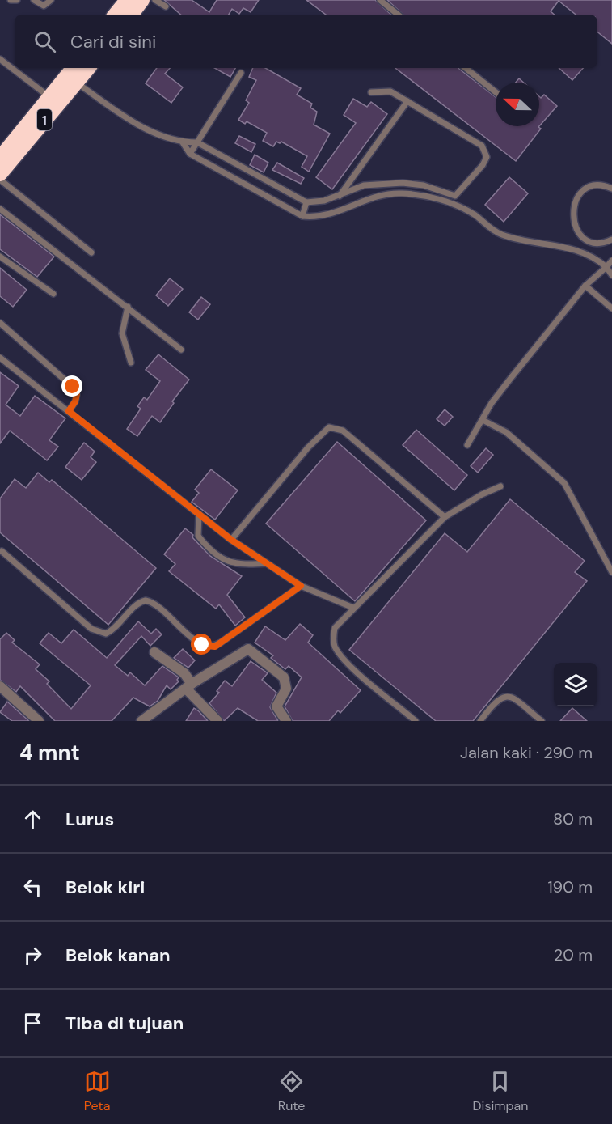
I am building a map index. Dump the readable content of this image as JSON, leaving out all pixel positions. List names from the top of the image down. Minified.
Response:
{"streets":{"highway":["1"]},"north":"left","page":{"search":"Cari di sini","heading":["4 mnt","Jalan kaki · 290 m"],"list":[["Lurus","80 m"],["Belok kiri","190 m"],["Belok kanan","20 m"],"Tiba di tujuan"],"nav":["Peta","Rute","Disimpan"]}}
